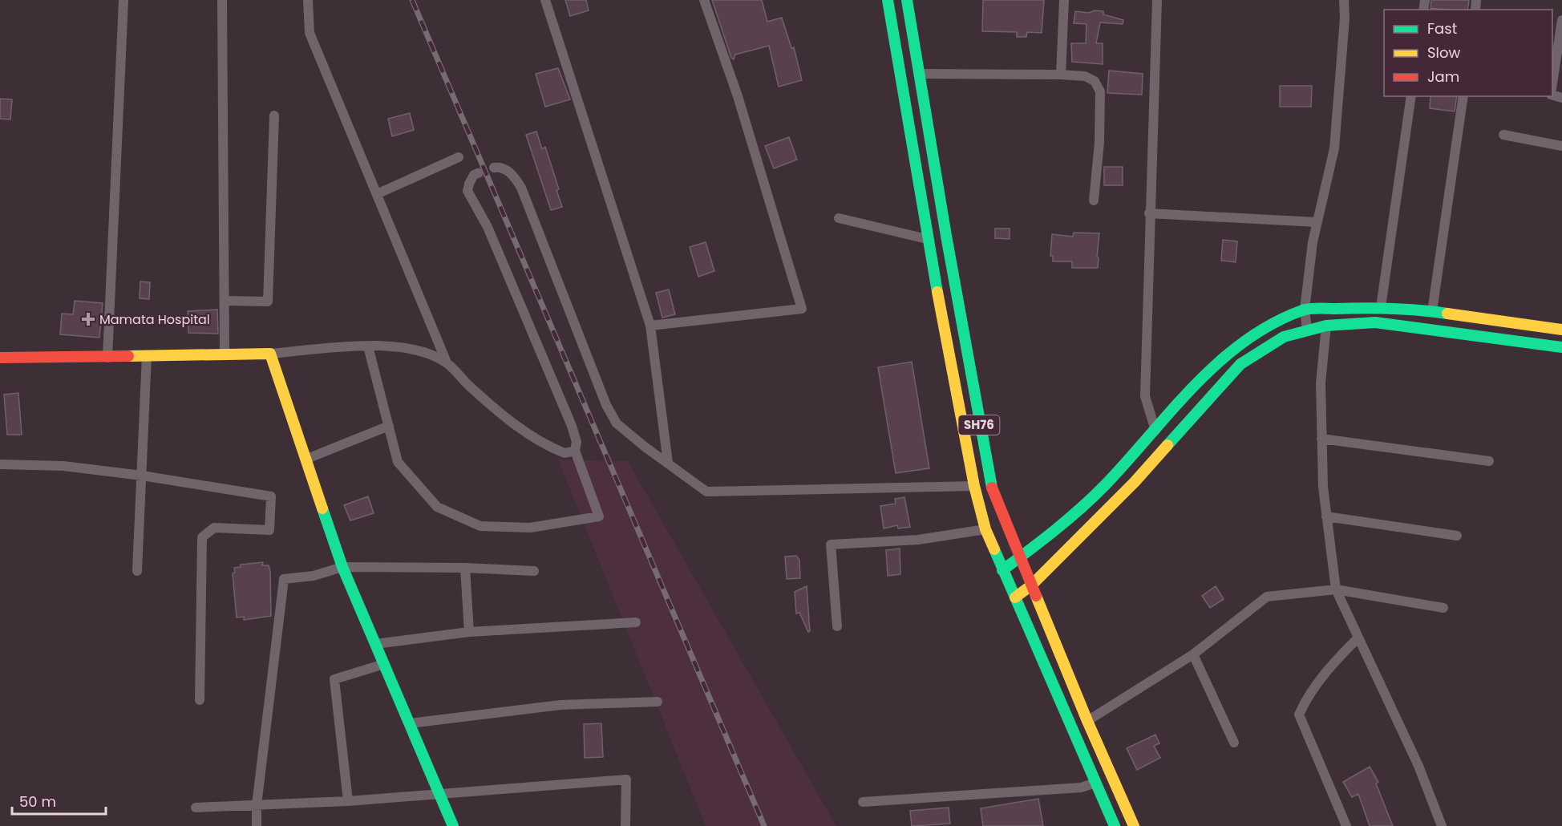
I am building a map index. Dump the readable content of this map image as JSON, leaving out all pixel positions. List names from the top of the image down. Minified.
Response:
{"streets":{"main road":["SH76"]},"places":{"health":["Mamata Hospital"]},"legend":["Fast","Slow","Jam"],"scale_bar":"50 m"}
